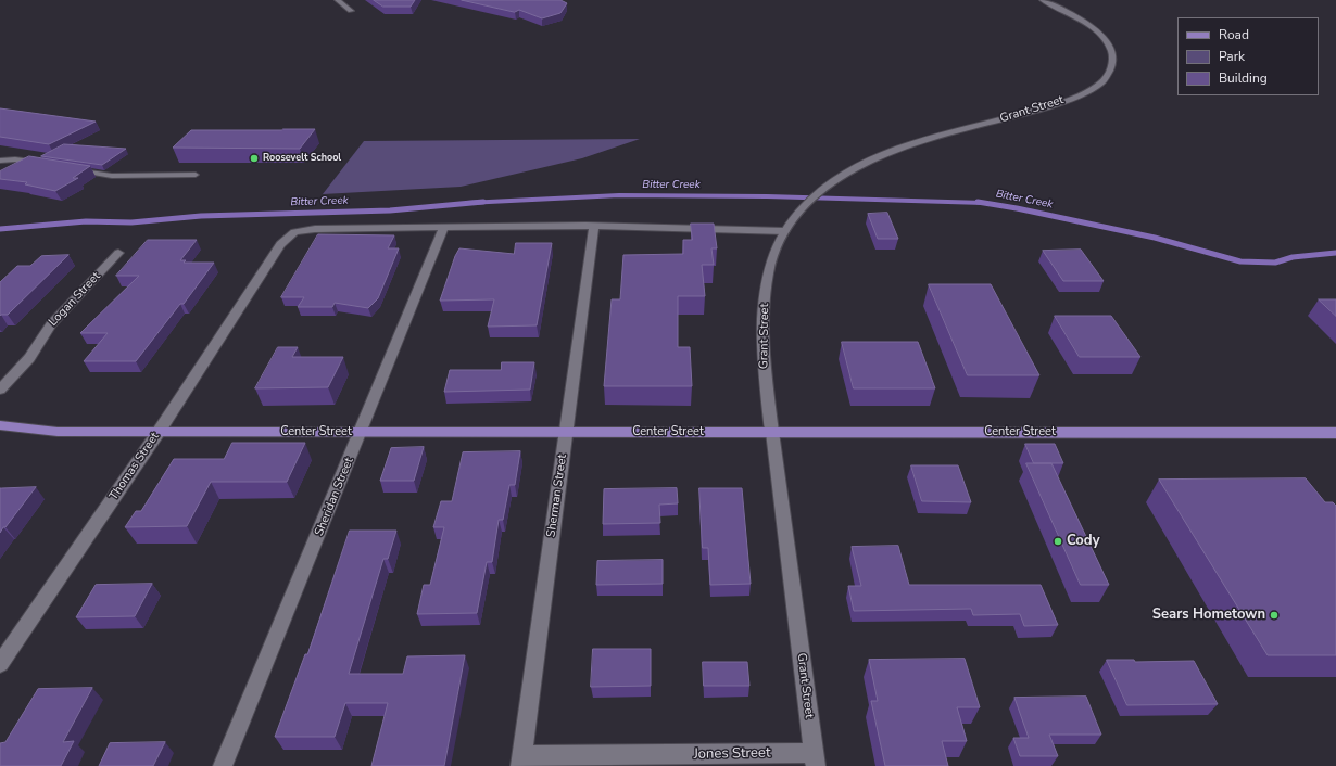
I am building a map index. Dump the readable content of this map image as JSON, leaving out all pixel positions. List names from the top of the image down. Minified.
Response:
{"streets":{"main road":["Center Street"],"street":["Grant Street","Logan Street","Thomas Street","Sherman Street","Sheridan Street","Jones Street"]},"crossings":[["Grant Street","Center Street"],["Grant Street","Thomas Street"],["Grant Street","Jones Street"],["Center Street","Thomas Street"],["Center Street","Sherman Street"],["Center Street","Sheridan Street"],["Thomas Street","Sherman Street"],["Thomas Street","Sheridan Street"],["Sherman Street","Jones Street"]],"water":["Bitter Creek"],"places":["Roosevelt School","Cody","Sears Hometown"],"legend":["Road","Park","Building"]}
